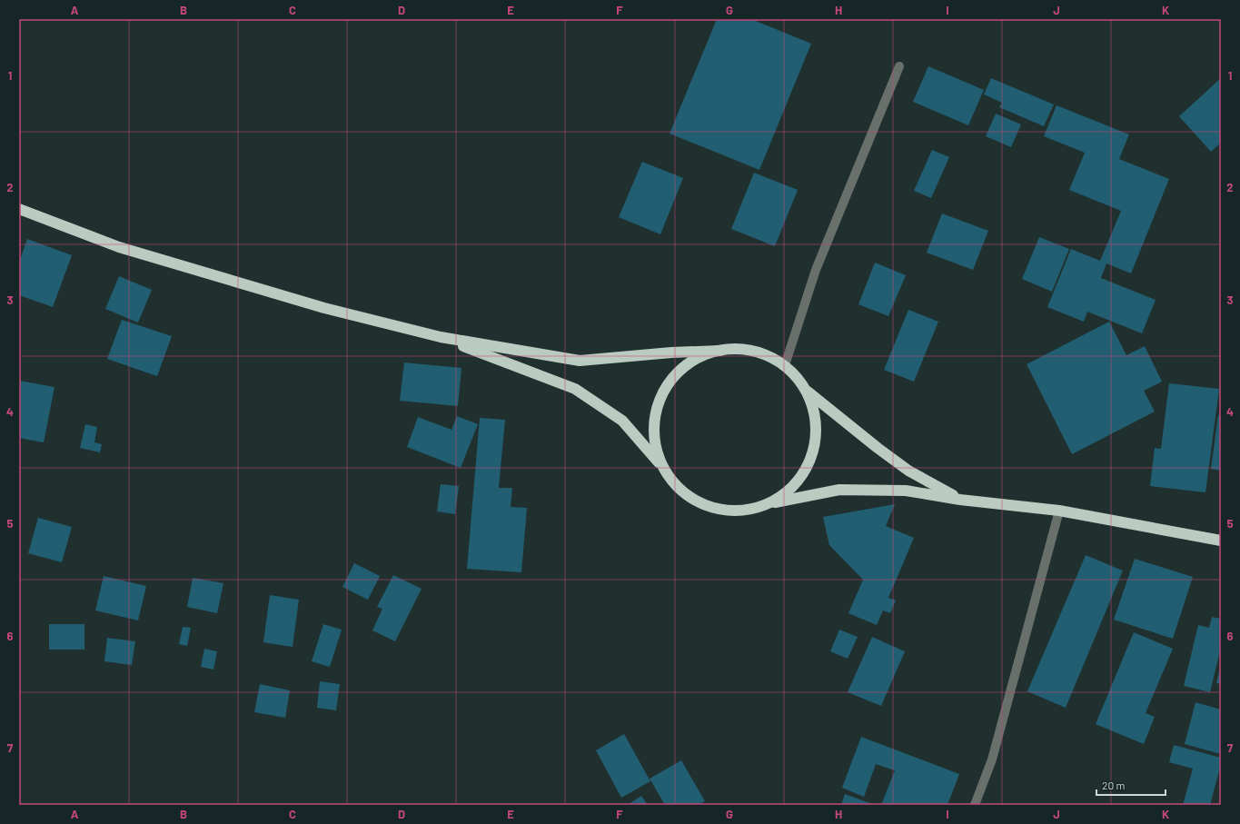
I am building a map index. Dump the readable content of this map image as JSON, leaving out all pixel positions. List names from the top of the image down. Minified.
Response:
{"scale_bar":"20 m","grid":{"columns":["A","B","C","D","E","F","G","H","I","J","K"],"rows":["1","2","3","4","5","6","7"]}}
